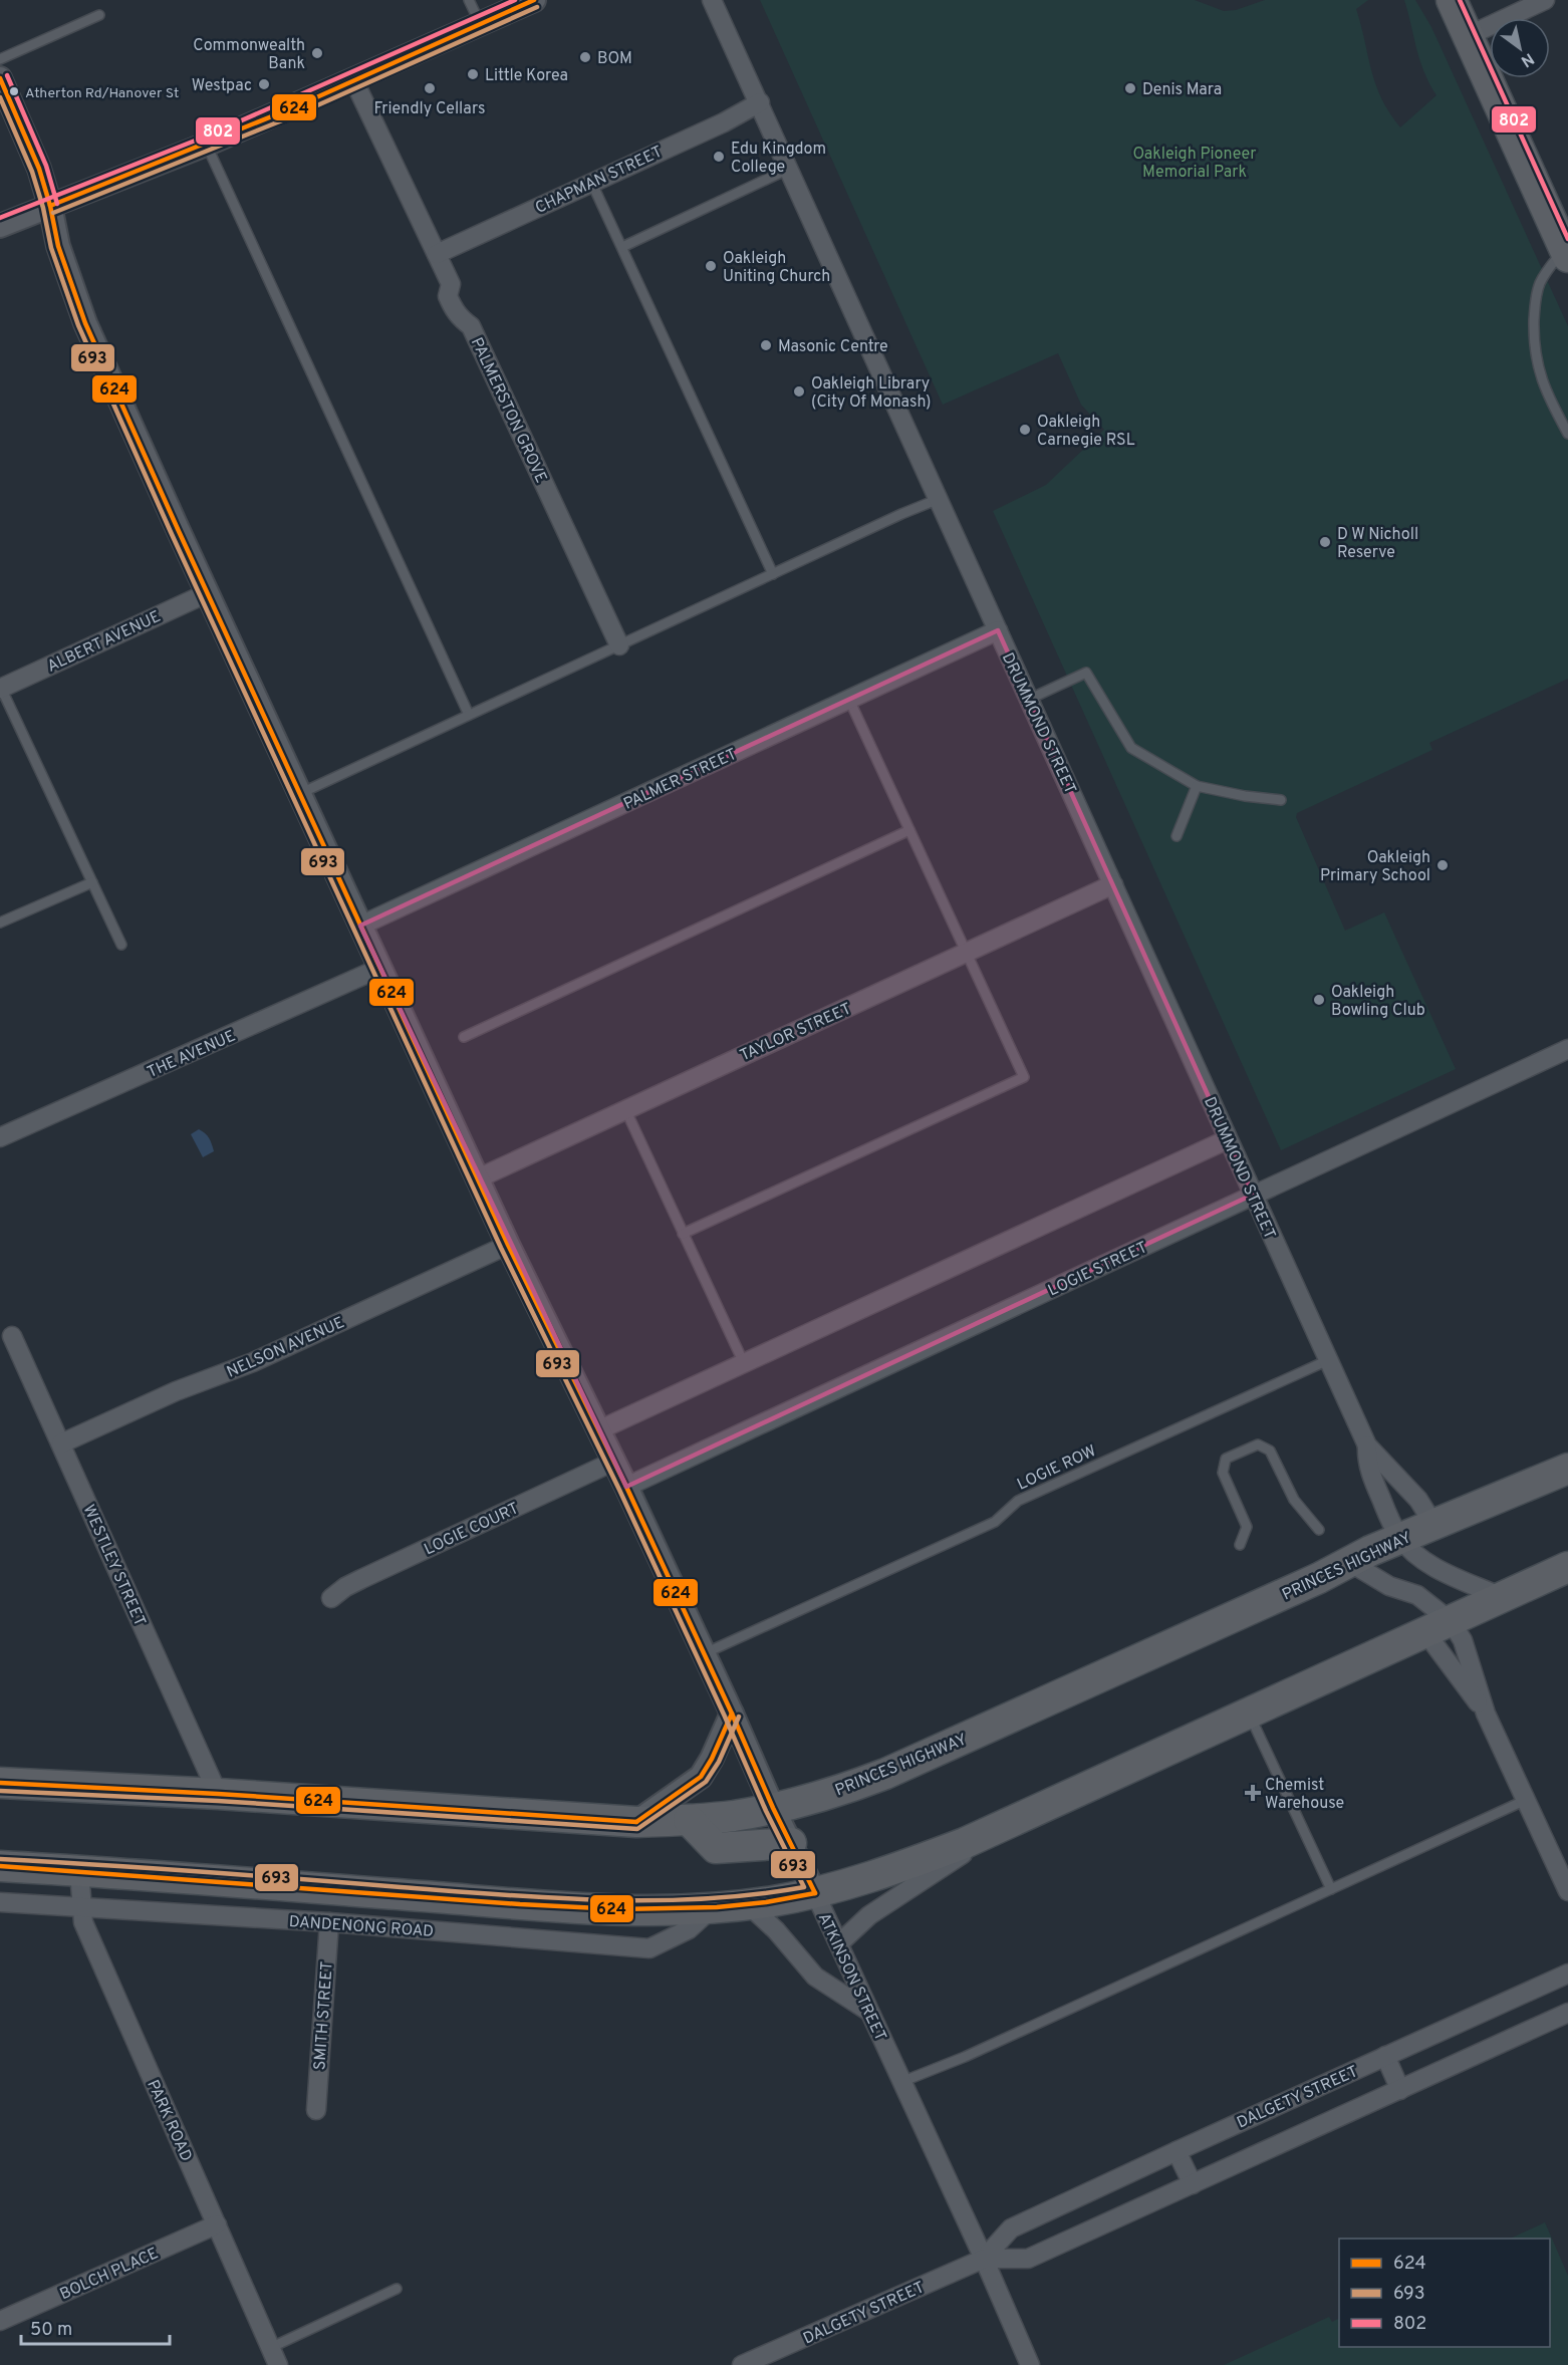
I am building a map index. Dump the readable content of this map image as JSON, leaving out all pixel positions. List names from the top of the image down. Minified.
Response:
{"streets":{"highway":["PRINCES HIGHWAY"],"street":["CHAPMAN STREET","PALMERSTON GROVE","ALBERT AVENUE","DRUMMOND STREET","PALMER STREET","TAYLOR STREET","THE AVENUE","LOGIE STREET","NELSON AVENUE","LOGIE COURT","WESTLEY STREET","DANDENONG ROAD","ATKINSON STREET","SMITH STREET","DALGETY STREET","PARK ROAD","BOLCH PLACE"],"lane":["LOGIE ROW"]},"crossings":[["CHAPMAN STREET","PALMERSTON GROVE"],["CHAPMAN STREET","DRUMMOND STREET"],["ALBERT AVENUE","ATKINSON STREET"],["DRUMMOND STREET","PALMER STREET"],["DRUMMOND STREET","TAYLOR STREET"],["DRUMMOND STREET","LOGIE STREET"],["DRUMMOND STREET","LOGIE ROW"],["DRUMMOND STREET","PRINCES HIGHWAY"],["PALMER STREET","ATKINSON STREET"],["TAYLOR STREET","ATKINSON STREET"],["THE AVENUE","ATKINSON STREET"],["LOGIE STREET","ATKINSON STREET"],["NELSON AVENUE","WESTLEY STREET"],["NELSON AVENUE","ATKINSON STREET"],["LOGIE ROW","ATKINSON STREET"],["LOGIE COURT","ATKINSON STREET"],["WESTLEY STREET","PRINCES HIGHWAY"],["PRINCES HIGHWAY","ATKINSON STREET"],["DANDENONG ROAD","SMITH STREET"],["DANDENONG ROAD","PARK ROAD"],["ATKINSON STREET","DALGETY STREET"],["PARK ROAD","BOLCH PLACE"]],"parks":["Oakleigh Pioneer Memorial Park"],"places":{"other":["Commonwealth Bank","BOM","Little Korea","Westpac","Friendly Cellars","Denis Mara","Atherton Rd/Hanover St","Edu Kingdom College","Oakleigh Uniting Church","Masonic Centre","Oakleigh Library (City Of Monash)","Oakleigh Carnegie RSL","D W Nicholl Reserve","Oakleigh Primary School","Oakleigh Bowling Club"],"health":["Chemist Warehouse"]},"lines":["transit line 624","transit line 802","transit line 693"],"legend":["624","693","802"],"scale_bar":"50 m","north":"bottom right"}
